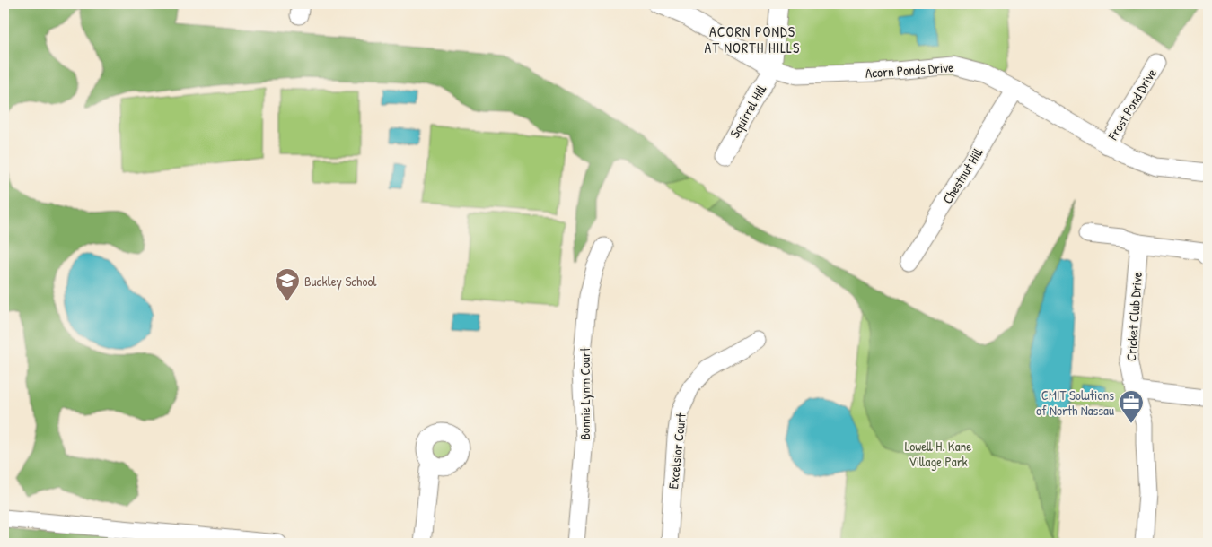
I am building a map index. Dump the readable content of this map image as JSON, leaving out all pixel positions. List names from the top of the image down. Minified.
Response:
{"streets":{"street":["Acorn Ponds Drive","Frost Pond Drive","Squirrel Hill","Chestnut Hill","Cricket Club Drive","Bonnie Lynm Court","Excelsior Court"]},"crossings":[["Acorn Ponds Drive","Frost Pond Drive"],["Acorn Ponds Drive","Squirrel Hill"],["Acorn Ponds Drive","Chestnut Hill"]],"districts":["ACORN PONDS AT NORTH HILLS"],"parks":["Lowell H. Kane Village Park"],"places":{"school or university":["Buckley School"],"office":["CMIT Solutions of North Nassau"]}}
